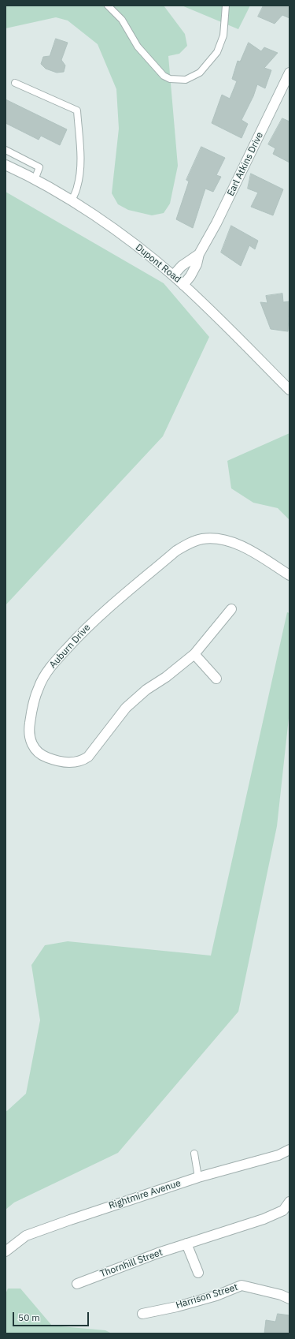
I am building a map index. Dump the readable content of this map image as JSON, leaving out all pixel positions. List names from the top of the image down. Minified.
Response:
{"streets":{"street":["Earl Atkins Drive","Dupont Road","Auburn Drive","Rightmire Avenue","Thornhill Street","Harrison Street"]},"crossings":[["Earl Atkins Drive","Dupont Road"]],"scale_bar":"50 m"}
